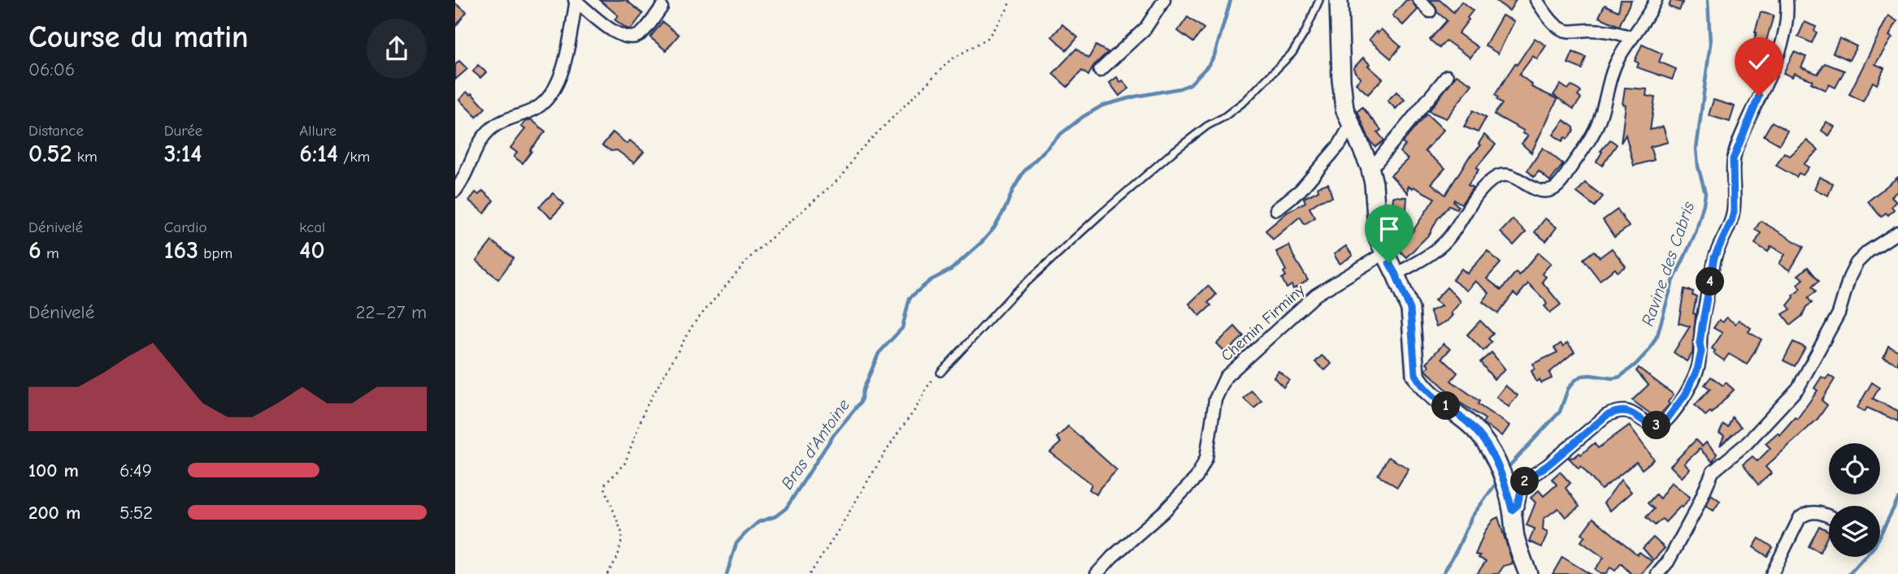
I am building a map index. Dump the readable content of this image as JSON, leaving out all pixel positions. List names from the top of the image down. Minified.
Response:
{"streets":{"street":["Chemin Firminy"]},"water":["Ravine des Cabris","Bras d'Antoine"],"page":{"heading":["Course du matin","06:06"],"stats":[["Distance","0.52 km"],["Durée","3:14"],["Allure","6:14 /km"],["Dénivelé","6 m"],["Cardio","163 bpm"],["kcal","40"]],"pins":["4","1","3","2"],"chart":["Dénivelé","22–27 m"],"list":[{"name":"100 m","note":"6:49"},{"name":"200 m","note":"5:52"}]}}
